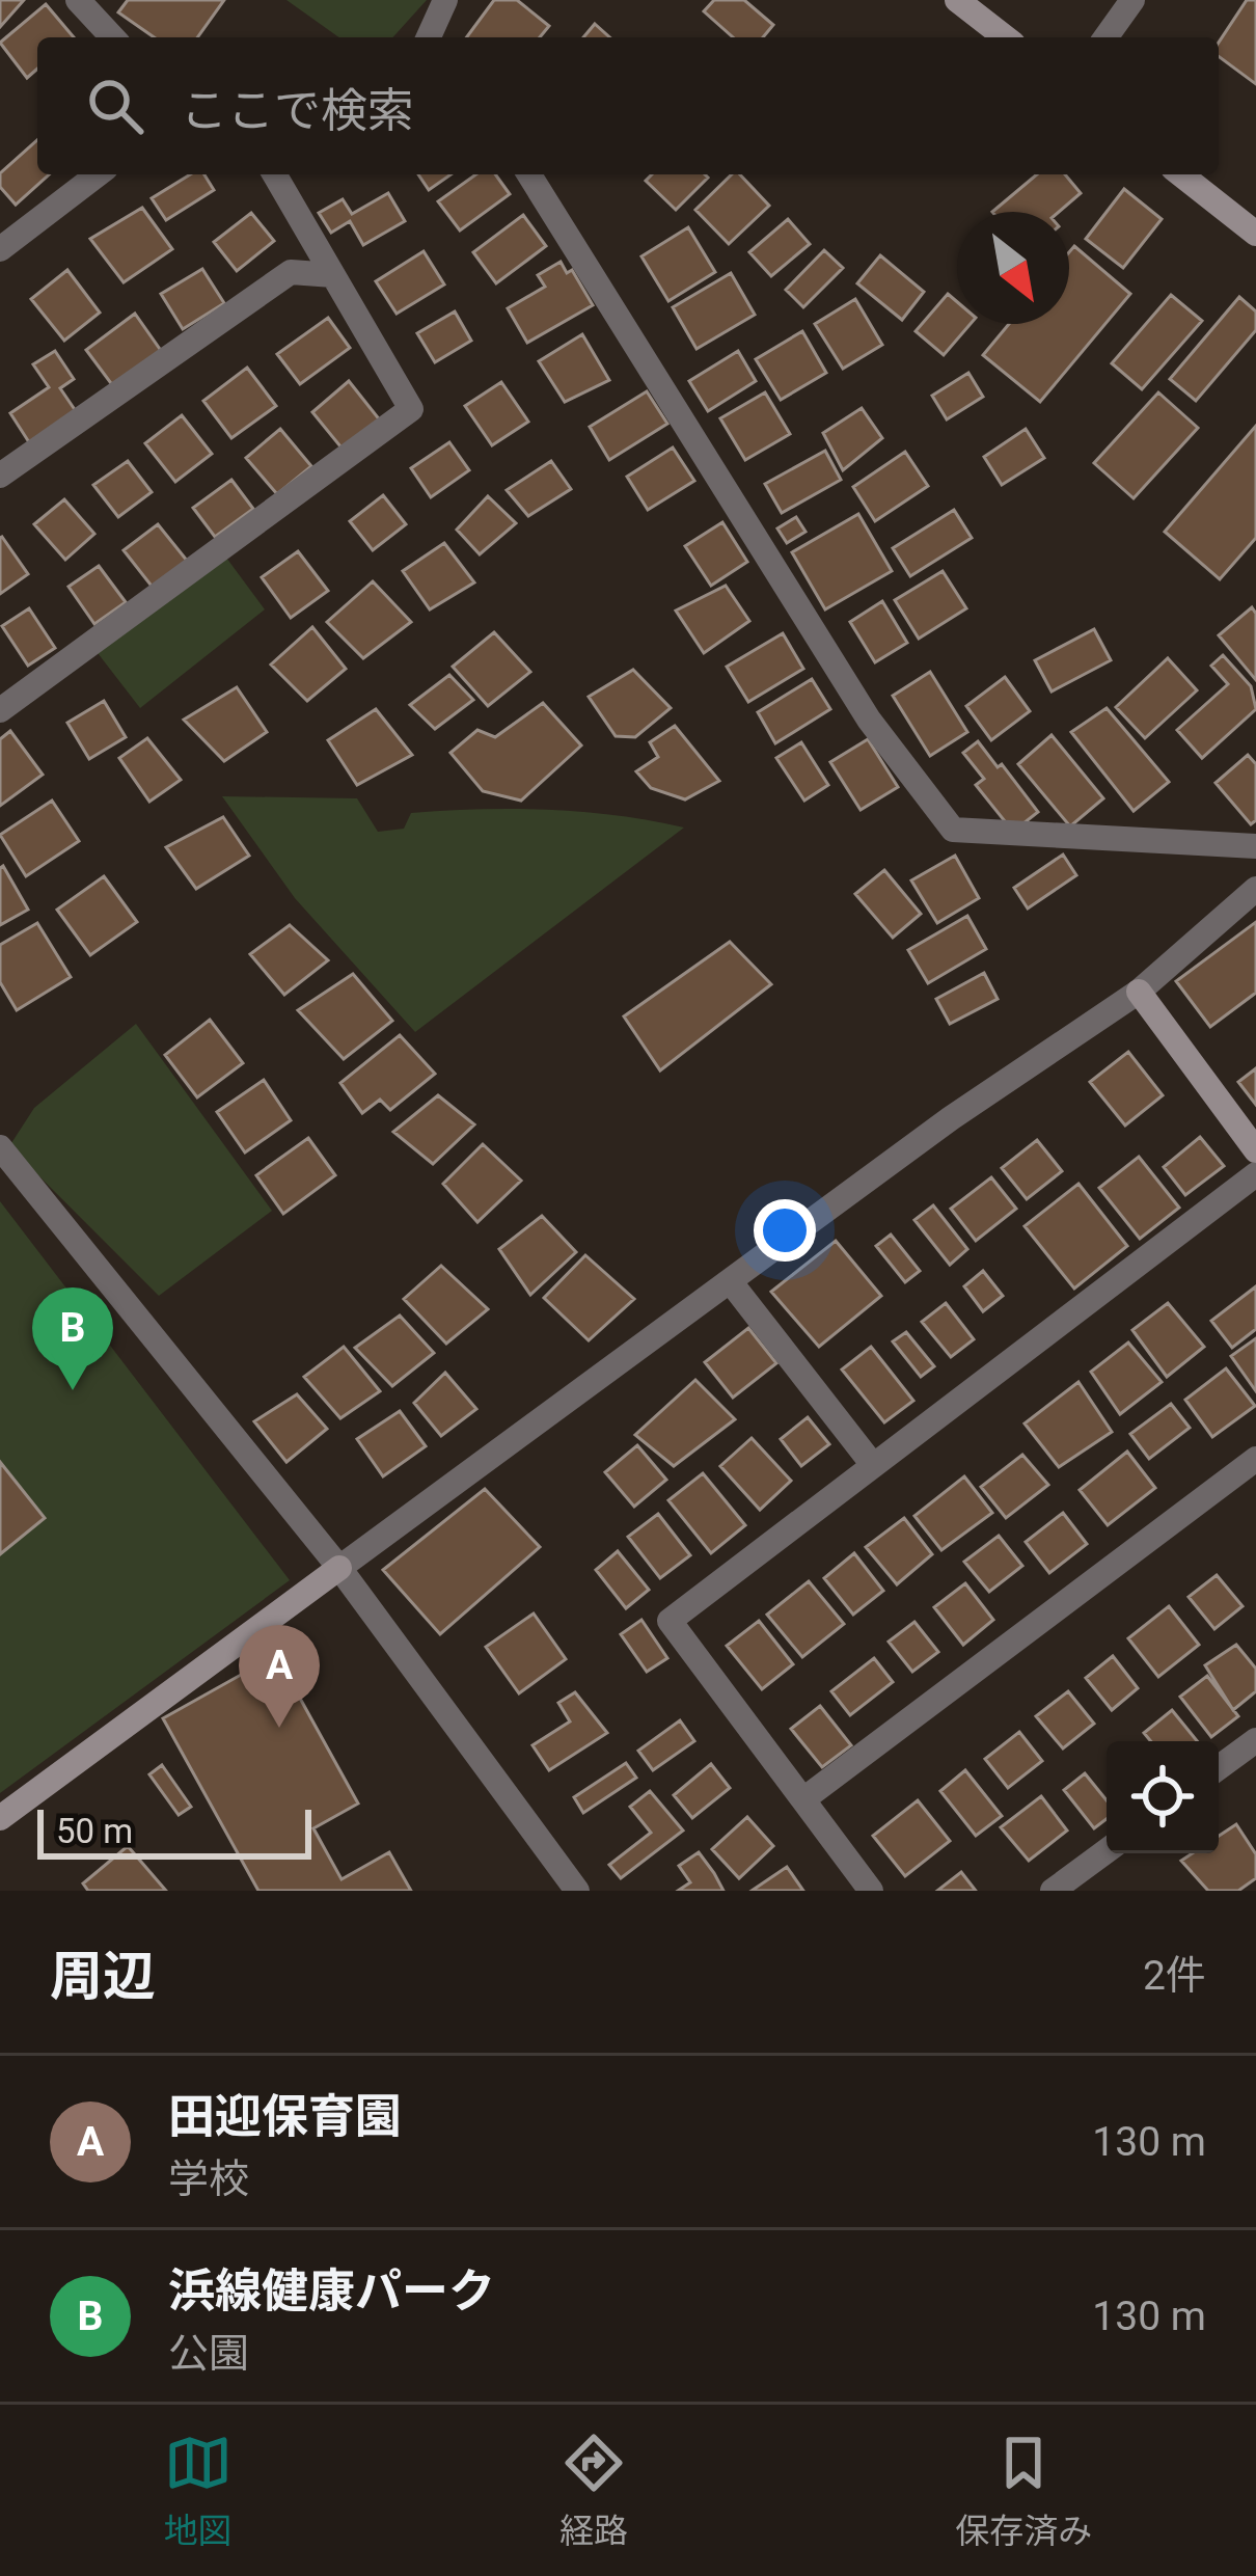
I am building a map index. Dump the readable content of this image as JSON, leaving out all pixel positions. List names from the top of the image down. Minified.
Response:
{"scale_bar":"50 m","north":"bottom right","page":{"search":"ここで検索","pins":["B","A"],"scale":"50 m","heading":["周辺","2件"],"list":[{"mark":"A","name":"田迎保育園","note":"学校","value":"130 m"},{"mark":"B","name":"浜線健康パーク","note":"公園","value":"130 m"}],"nav":["地図","経路","保存済み"]}}
